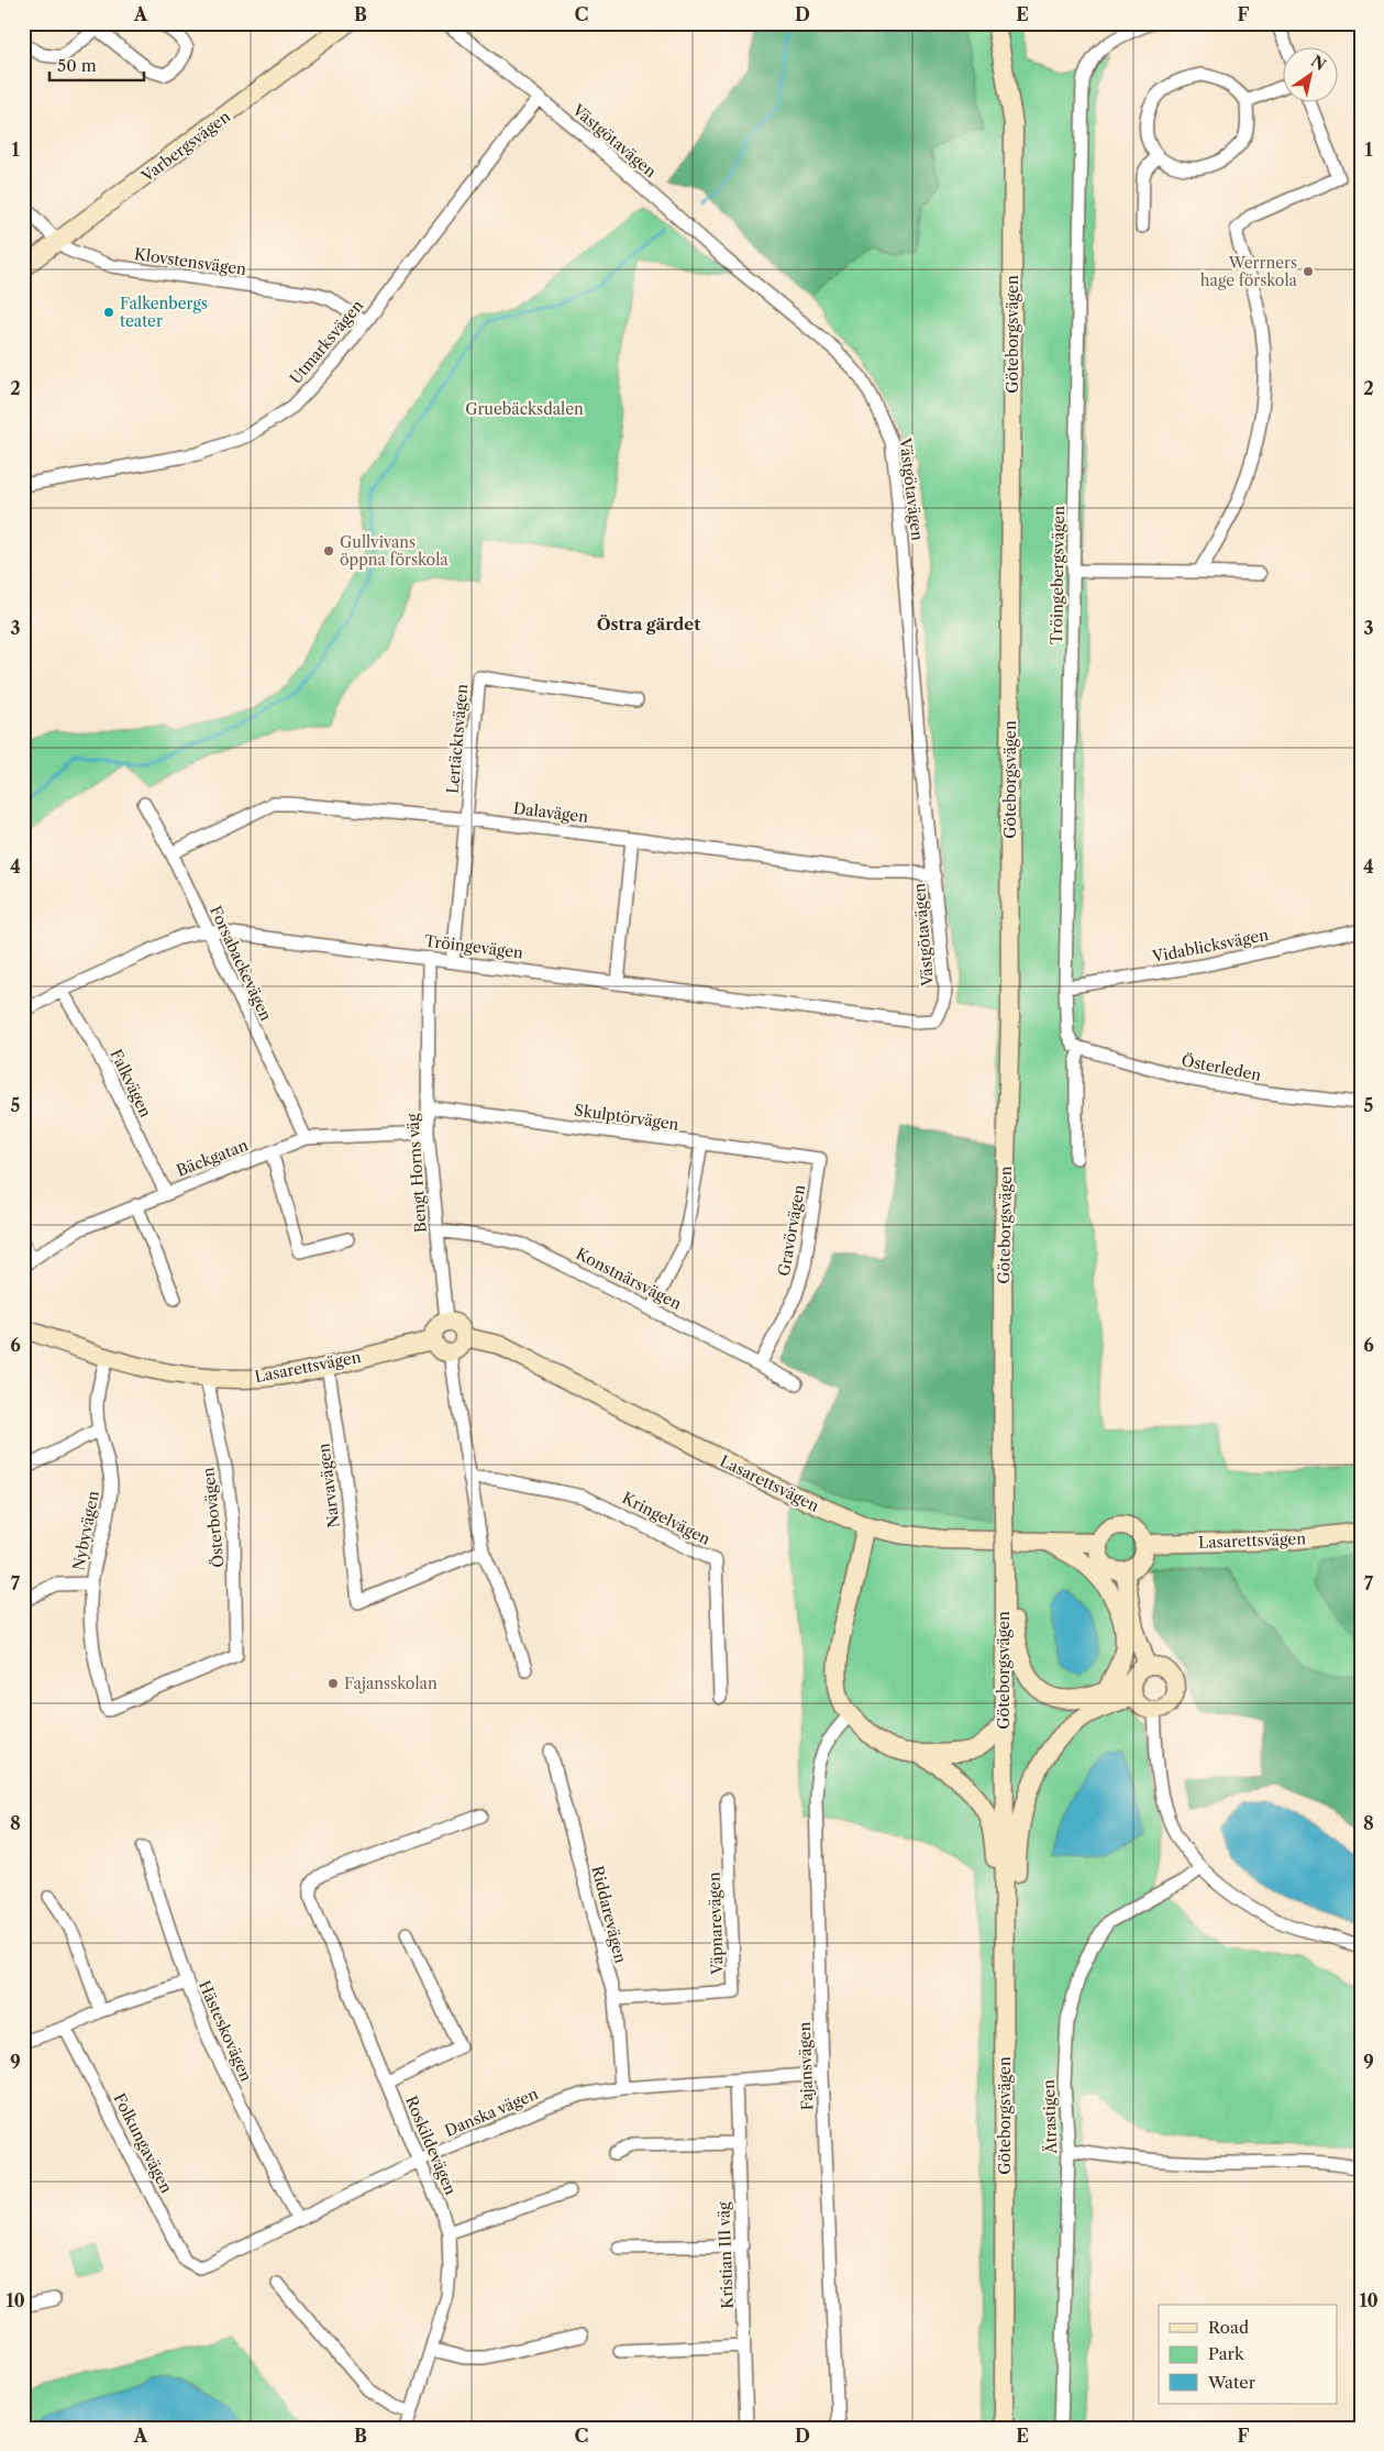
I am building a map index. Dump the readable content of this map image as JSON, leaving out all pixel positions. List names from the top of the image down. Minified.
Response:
{"streets":{"main road":["Varbergsvägen","Göteborgsvägen","Lasarettsvägen"],"street":["Västgötavägen","Klovstensvägen","Utmarksvägen","Tröingebergsvägen","Lertäcktsvägen","Dalavägen","Vidablicksvägen","Tröingevägen","Forsabackevägen","Österleden","Falkvägen","Skulptörvägen","Bäckgatan","Bengt Horns väg","Gravörvägen","Konstnärsvägen","Narvavägen","Österbovägen","Kringelvägen","Nybyvägen","Riddarevägen","Väpnarevägen","Hästeskovägen","Fajansvägen","Danska vägen","Ätrastigen","Folkungavägen","Roskildevägen","Kristian III väg"]},"crossings":[["Västgötavägen","Utmarksvägen"],["Västgötavägen","Dalavägen"],["Västgötavägen","Tröingevägen"],["Varbergsvägen","Klovstensvägen"],["Klovstensvägen","Utmarksvägen"],["Tröingebergsvägen","Vidablicksvägen"],["Tröingebergsvägen","Österleden"],["Lertäcktsvägen","Dalavägen"],["Lertäcktsvägen","Tröingevägen"],["Dalavägen","Forsabackevägen"],["Tröingevägen","Forsabackevägen"],["Tröingevägen","Falkvägen"],["Tröingevägen","Bengt Horns väg"],["Forsabackevägen","Bäckgatan"],["Falkvägen","Bäckgatan"],["Skulptörvägen","Bengt Horns väg"],["Skulptörvägen","Gravörvägen"],["Bäckgatan","Bengt Horns väg"],["Bengt Horns väg","Konstnärsvägen"],["Bengt Horns väg","Lasarettsvägen"],["Gravörvägen","Konstnärsvägen"],["Lasarettsvägen","Narvavägen"],["Lasarettsvägen","Österbovägen"],["Lasarettsvägen","Nybyvägen"],["Österbovägen","Nybyvägen"],["Riddarevägen","Väpnarevägen"],["Riddarevägen","Danska vägen"],["Hästeskovägen","Danska vägen"],["Fajansvägen","Danska vägen"],["Danska vägen","Folkungavägen"],["Danska vägen","Roskildevägen"],["Danska vägen","Kristian III väg"]],"districts":["Östra gärdet"],"parks":["Gruebäcksdalen"],"places":["Werrners hage förskola","Falkenbergs teater","Gullvivans öppna förskola","Fajansskolan"],"legend":["Road","Park","Water"],"scale_bar":"50 m","north":"top right","grid":{"columns":["A","B","C","D","E","F"],"rows":["1","2","3","4","5","6","7","8","9","10"]}}
